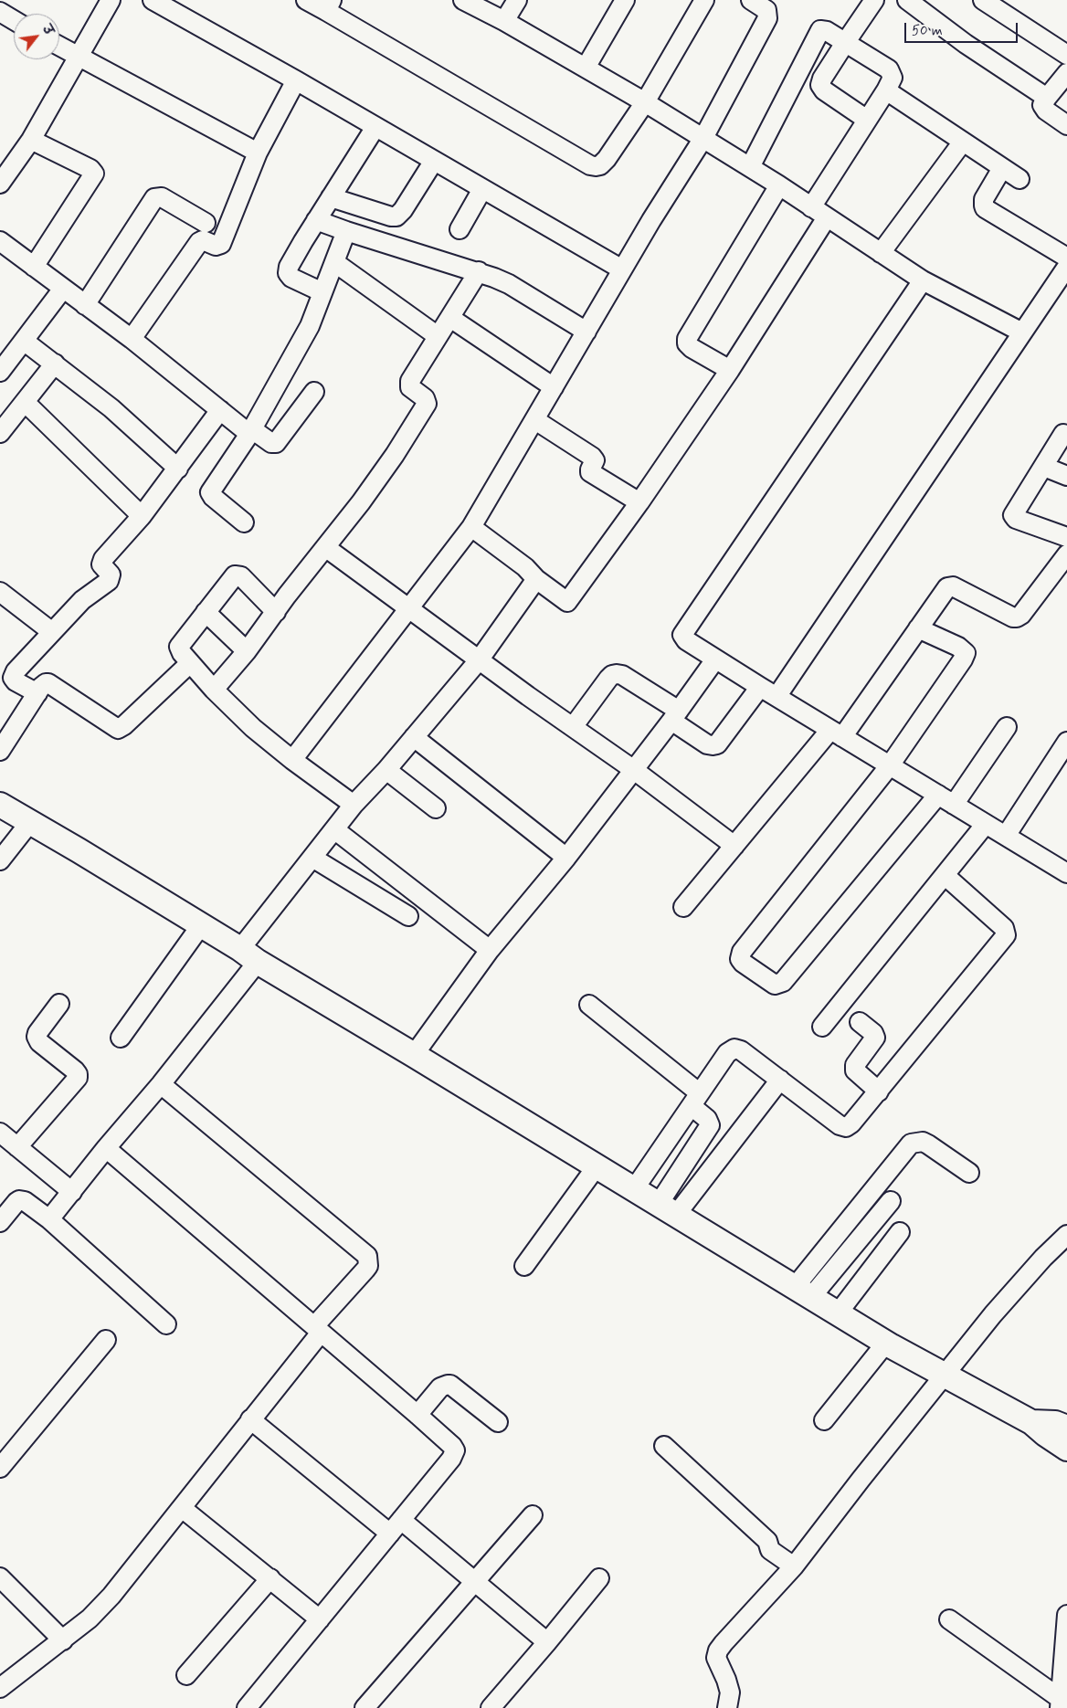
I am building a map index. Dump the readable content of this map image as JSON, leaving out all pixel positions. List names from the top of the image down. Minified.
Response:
{"scale_bar":"50 m","north":"top right"}
